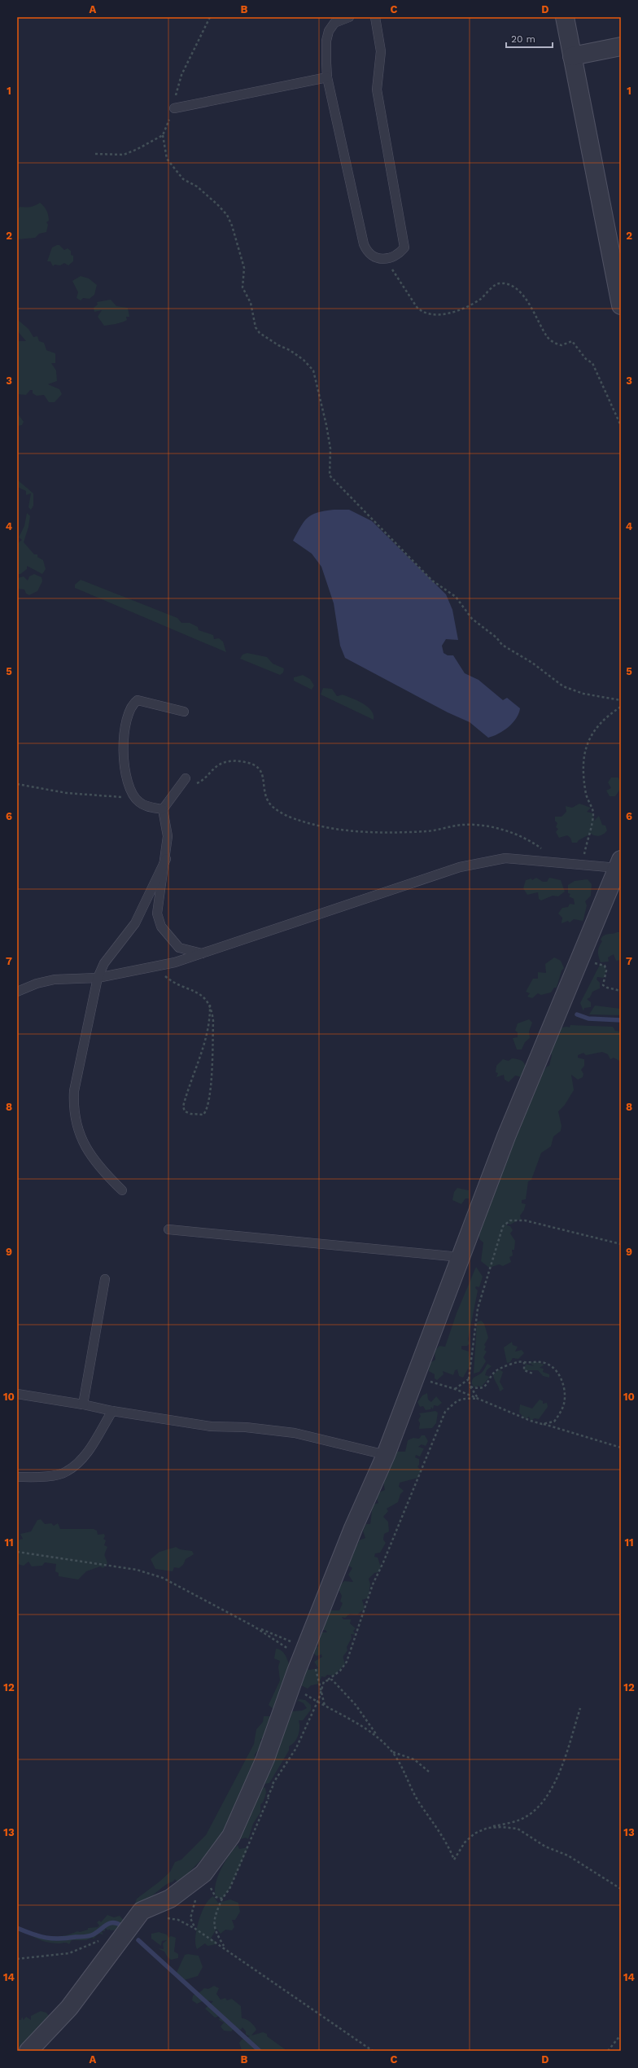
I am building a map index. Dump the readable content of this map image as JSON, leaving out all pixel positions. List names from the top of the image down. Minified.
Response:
{"scale_bar":"20 m","grid":{"columns":["A","B","C","D"],"rows":["1","2","3","4","5","6","7","8","9","10","11","12","13","14"]}}
